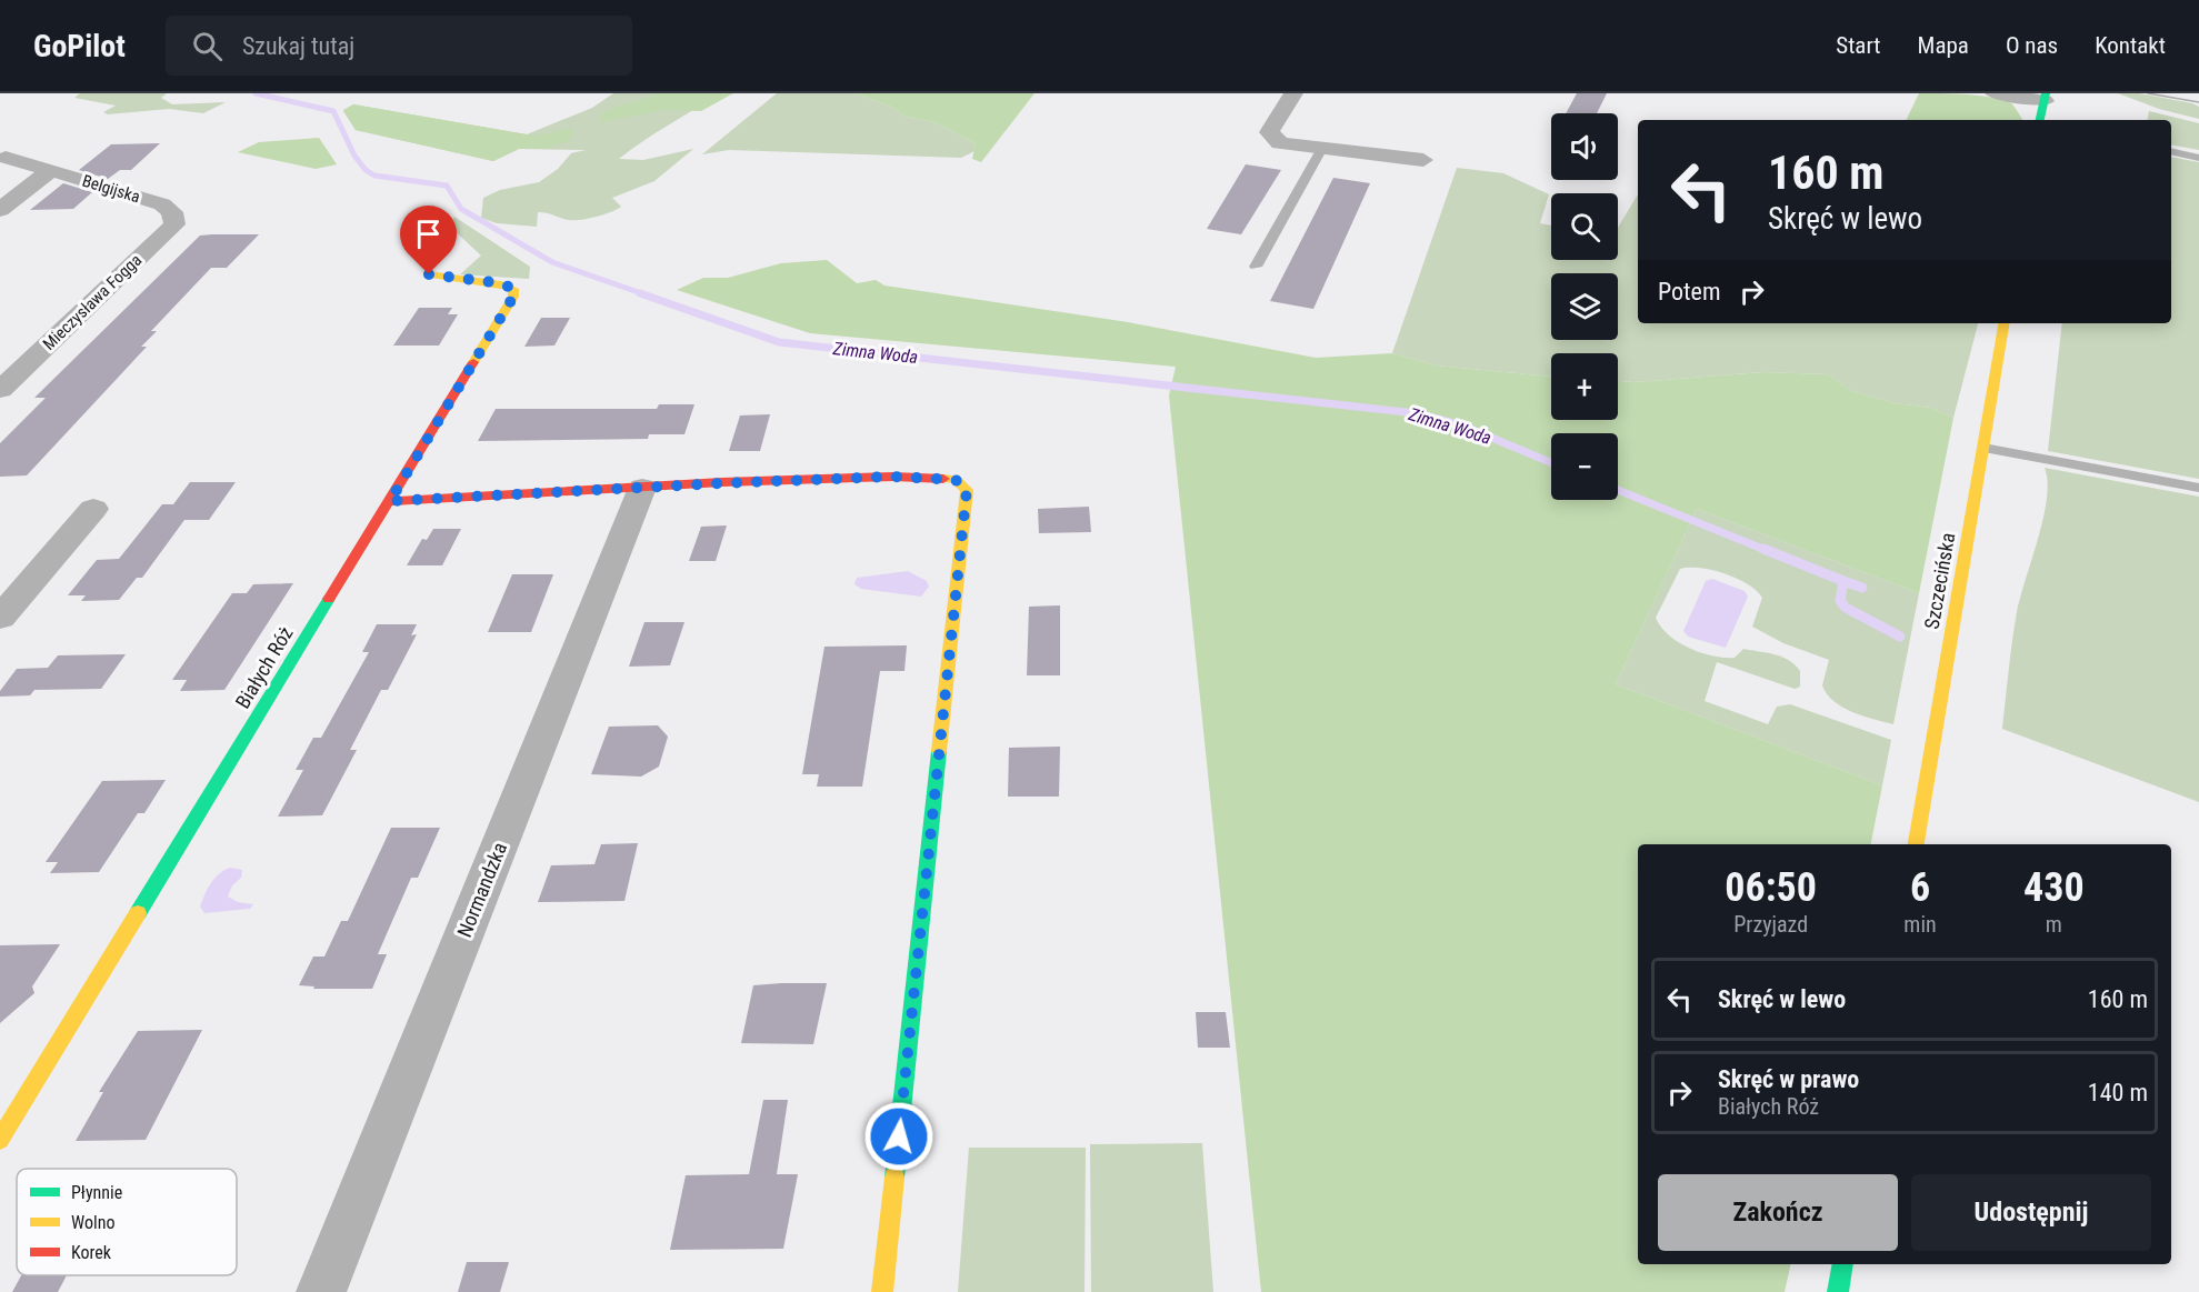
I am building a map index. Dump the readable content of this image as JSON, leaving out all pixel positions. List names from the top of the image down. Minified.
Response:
{"streets":{"street":["Belgijska","Mieczysława Fogga","Szczecińska","Białych Róż","Normandzka"]},"crossings":[["Belgijska","Mieczysława Fogga"]],"water":["Zimna Woda"],"legend":["Płynnie","Wolno","Korek"],"page":{"header":"GoPilot","search":"Szukaj tutaj","nav":["Start","Mapa","O nas","Kontakt"],"map_buttons":["+","−"],"turn":["160 m","Skręć w lewo"],"then":"Potem","eta":["06:50","Przyjazd","6","min","430","m"],"list":[{"name":"Skręć w lewo","value":"160 m"},{"name":"Skręć w prawo","note":"Białych Róż","value":"140 m"}],"buttons":["Zakończ","Udostępnij"]}}
